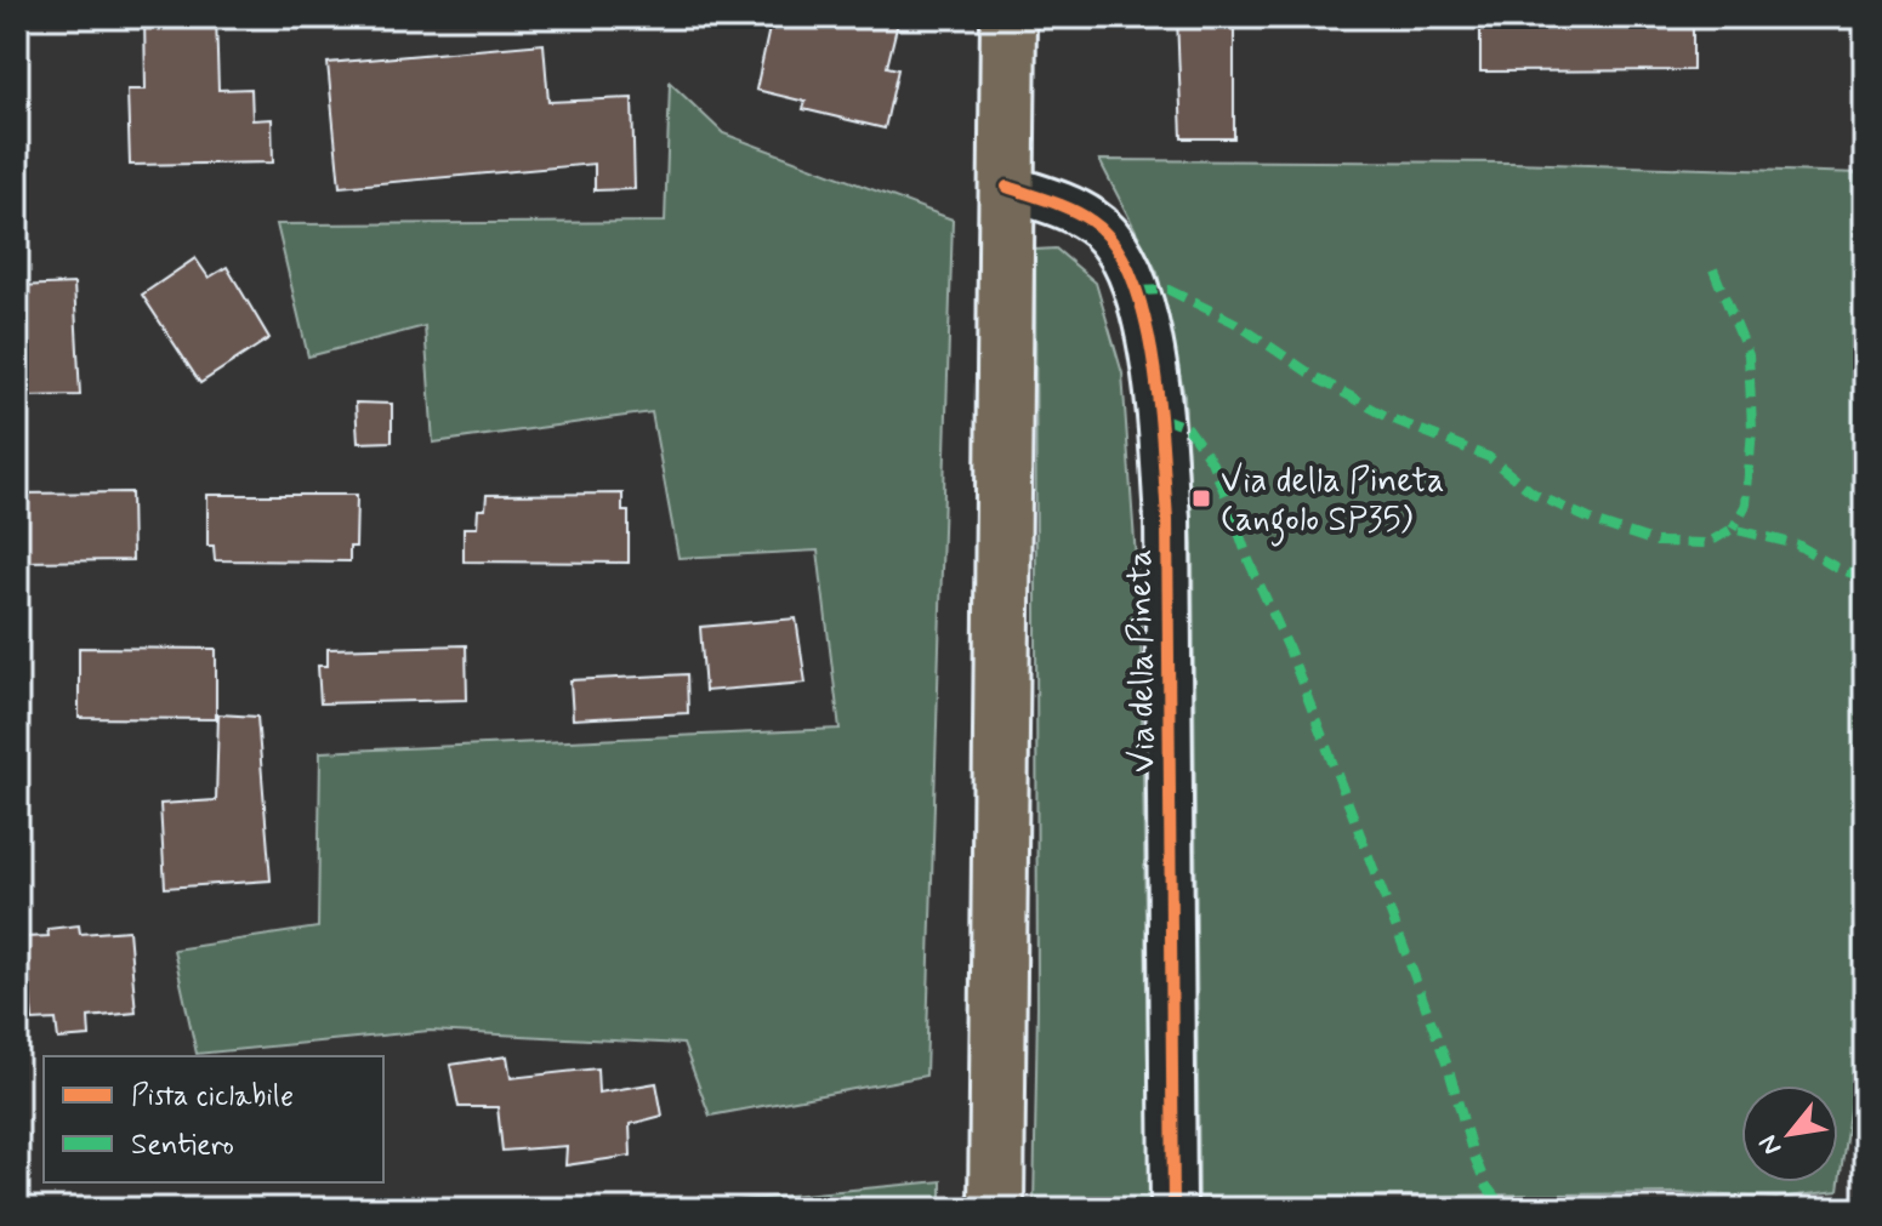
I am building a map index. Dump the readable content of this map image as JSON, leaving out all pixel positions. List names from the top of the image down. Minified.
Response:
{"streets":{"street":["Via della Pineta"]},"places":{"transit":["Via della Pineta (angolo SP35)"]},"legend":["Pista ciclabile","Sentiero"],"north":"bottom left"}
